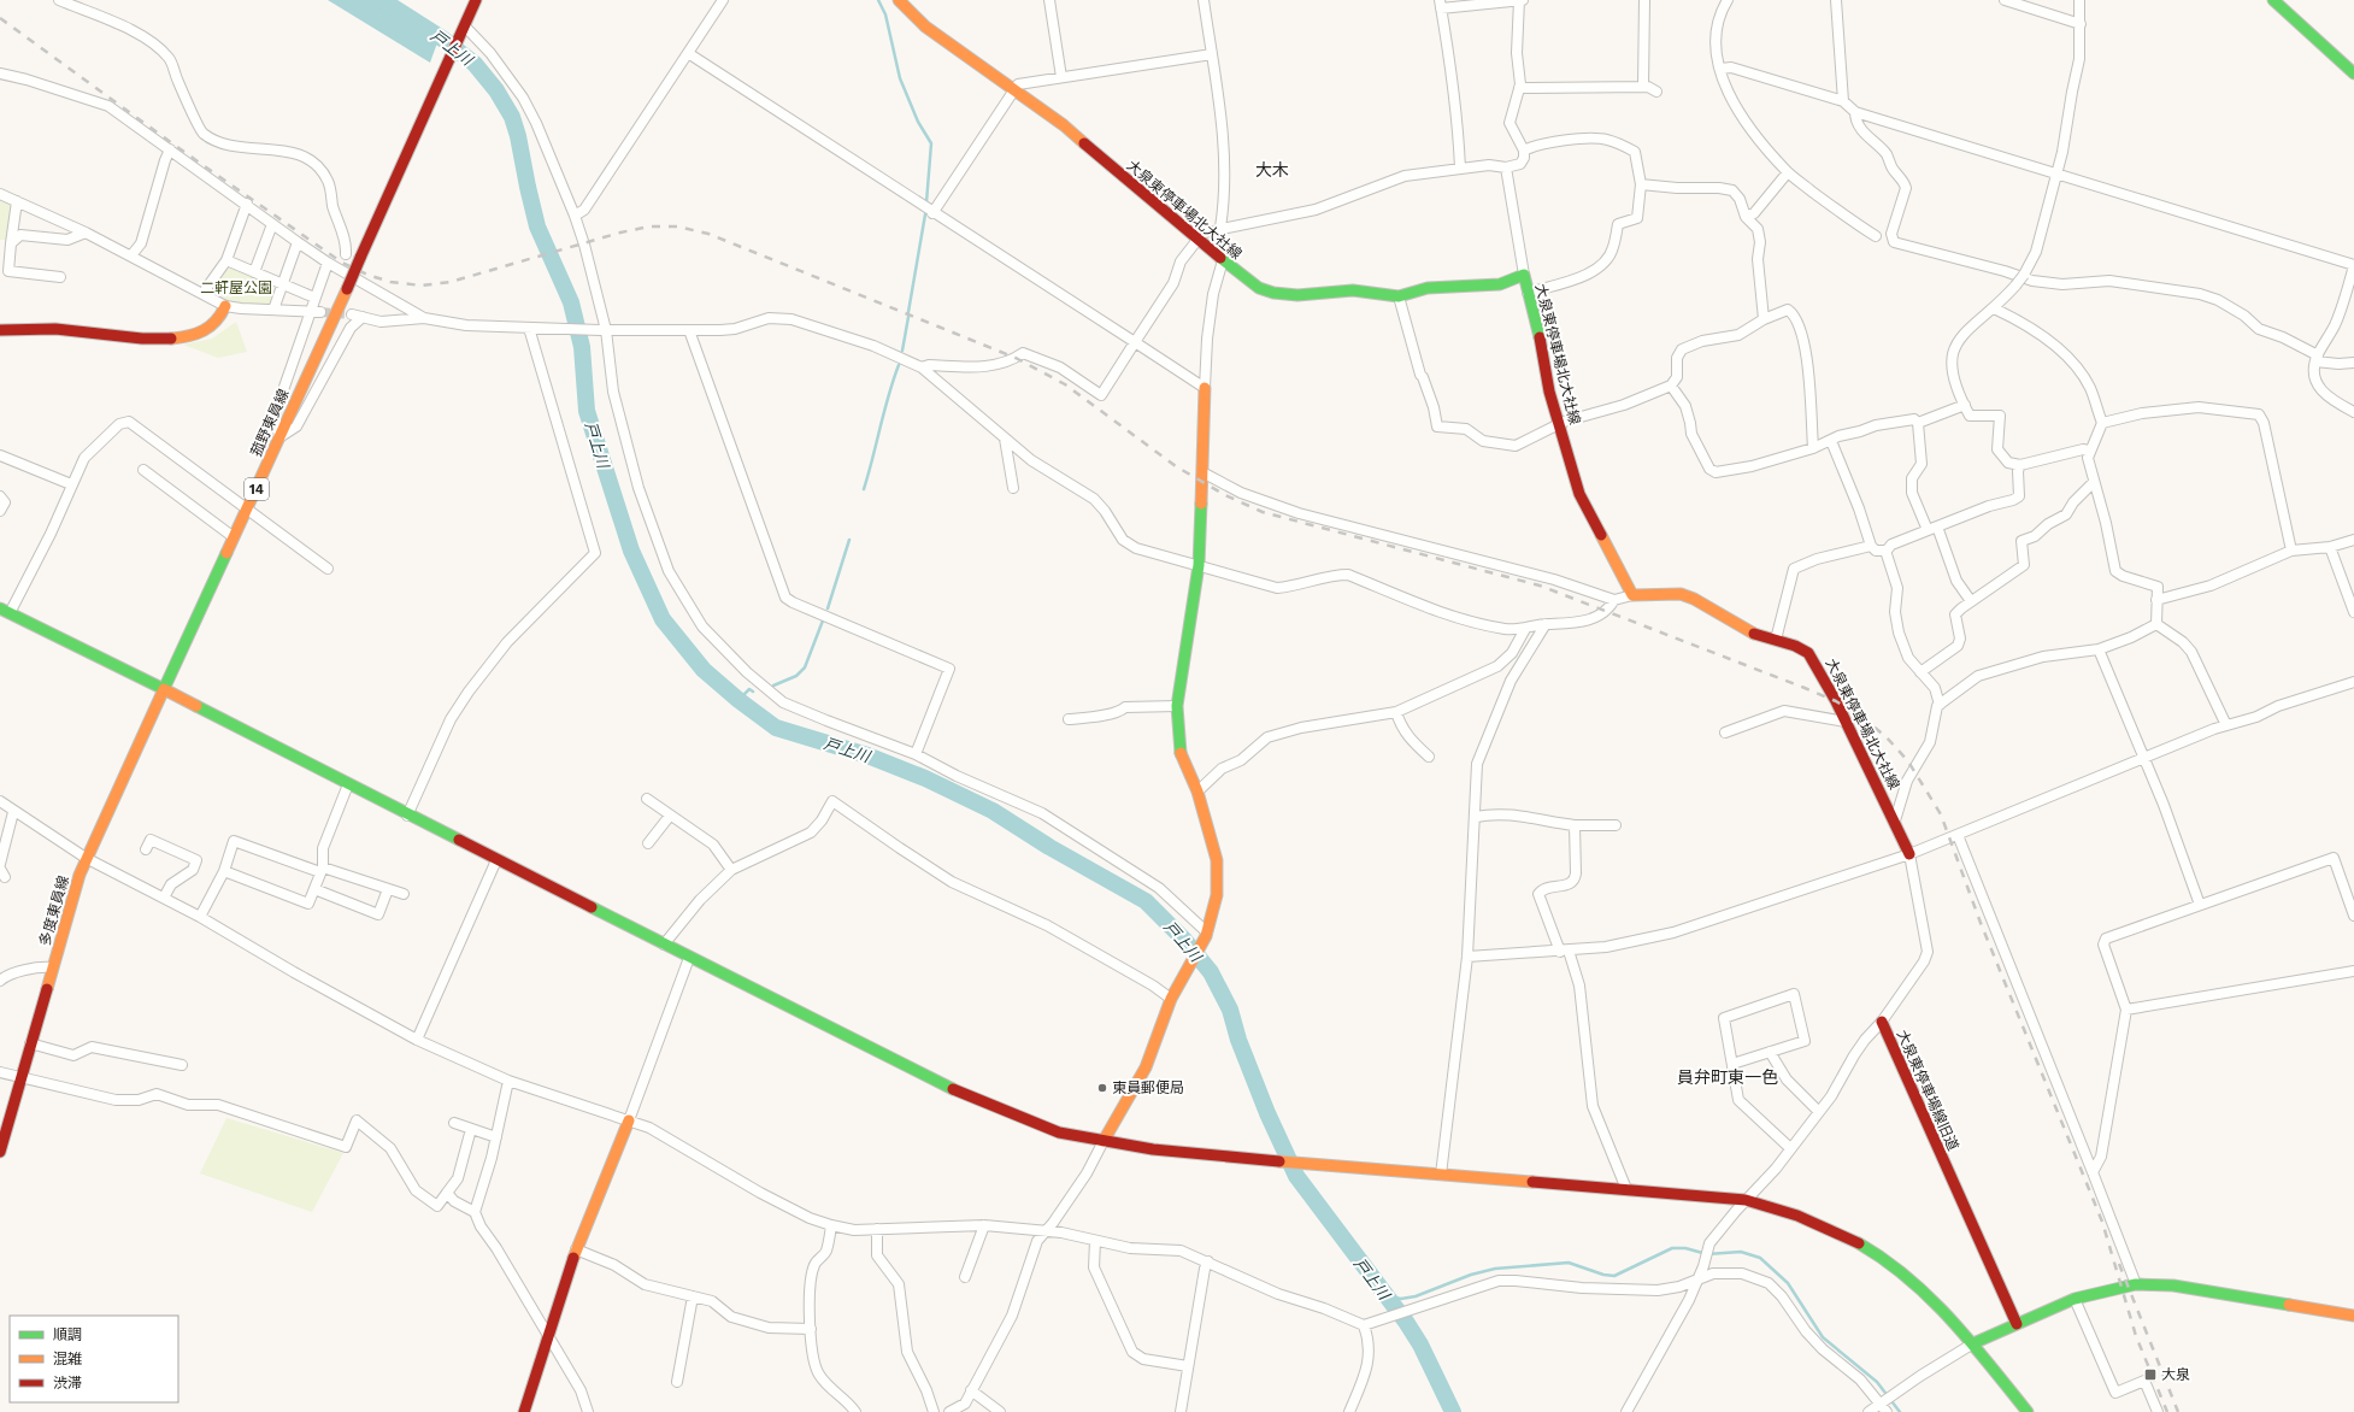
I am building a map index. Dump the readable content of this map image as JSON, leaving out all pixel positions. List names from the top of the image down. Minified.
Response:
{"streets":{"street":["大泉東停車場北大社線","菰野東員線","14","多度東員線","大泉東停車場線旧道"]},"crossings":[["大泉東停車場北大社線","大泉東停車場線旧道"],["菰野東員線","多度東員線"]],"districts":["大木","員弁町東一色"],"water":["戸上川"],"parks":["二軒屋公園"],"places":{"other":["東員郵便局"],"transit":["大泉"]},"legend":["順調","混雑","渋滞"]}
